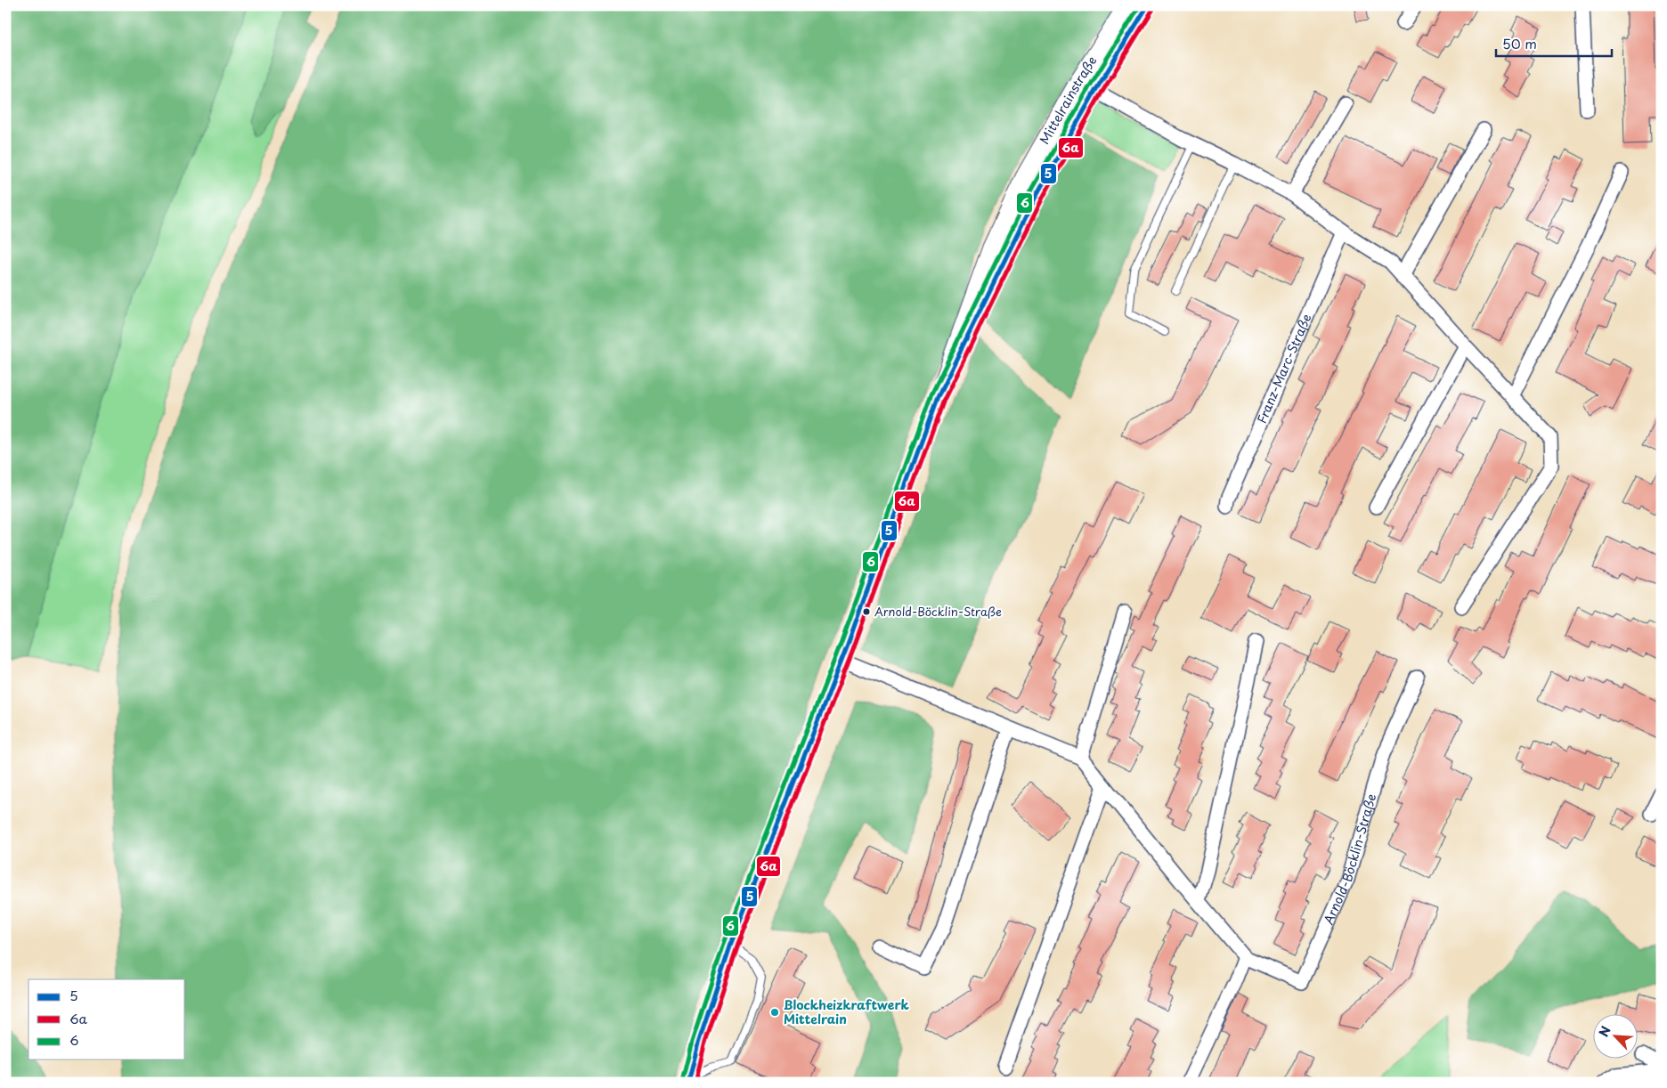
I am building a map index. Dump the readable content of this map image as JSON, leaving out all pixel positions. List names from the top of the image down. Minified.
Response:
{"streets":{"street":["Mittelrainstraße","Franz-Marc-Straße","Arnold-Böcklin-Straße"]},"crossings":[["Mittelrainstraße","Arnold-Böcklin-Straße"]],"places":["Arnold-Böcklin-Straße","Blockheizkraftwerk Mittelrain"],"lines":["transit line 5","transit line 6","transit line 6a"],"legend":["5","6a","6"],"scale_bar":"50 m","north":"top left"}
